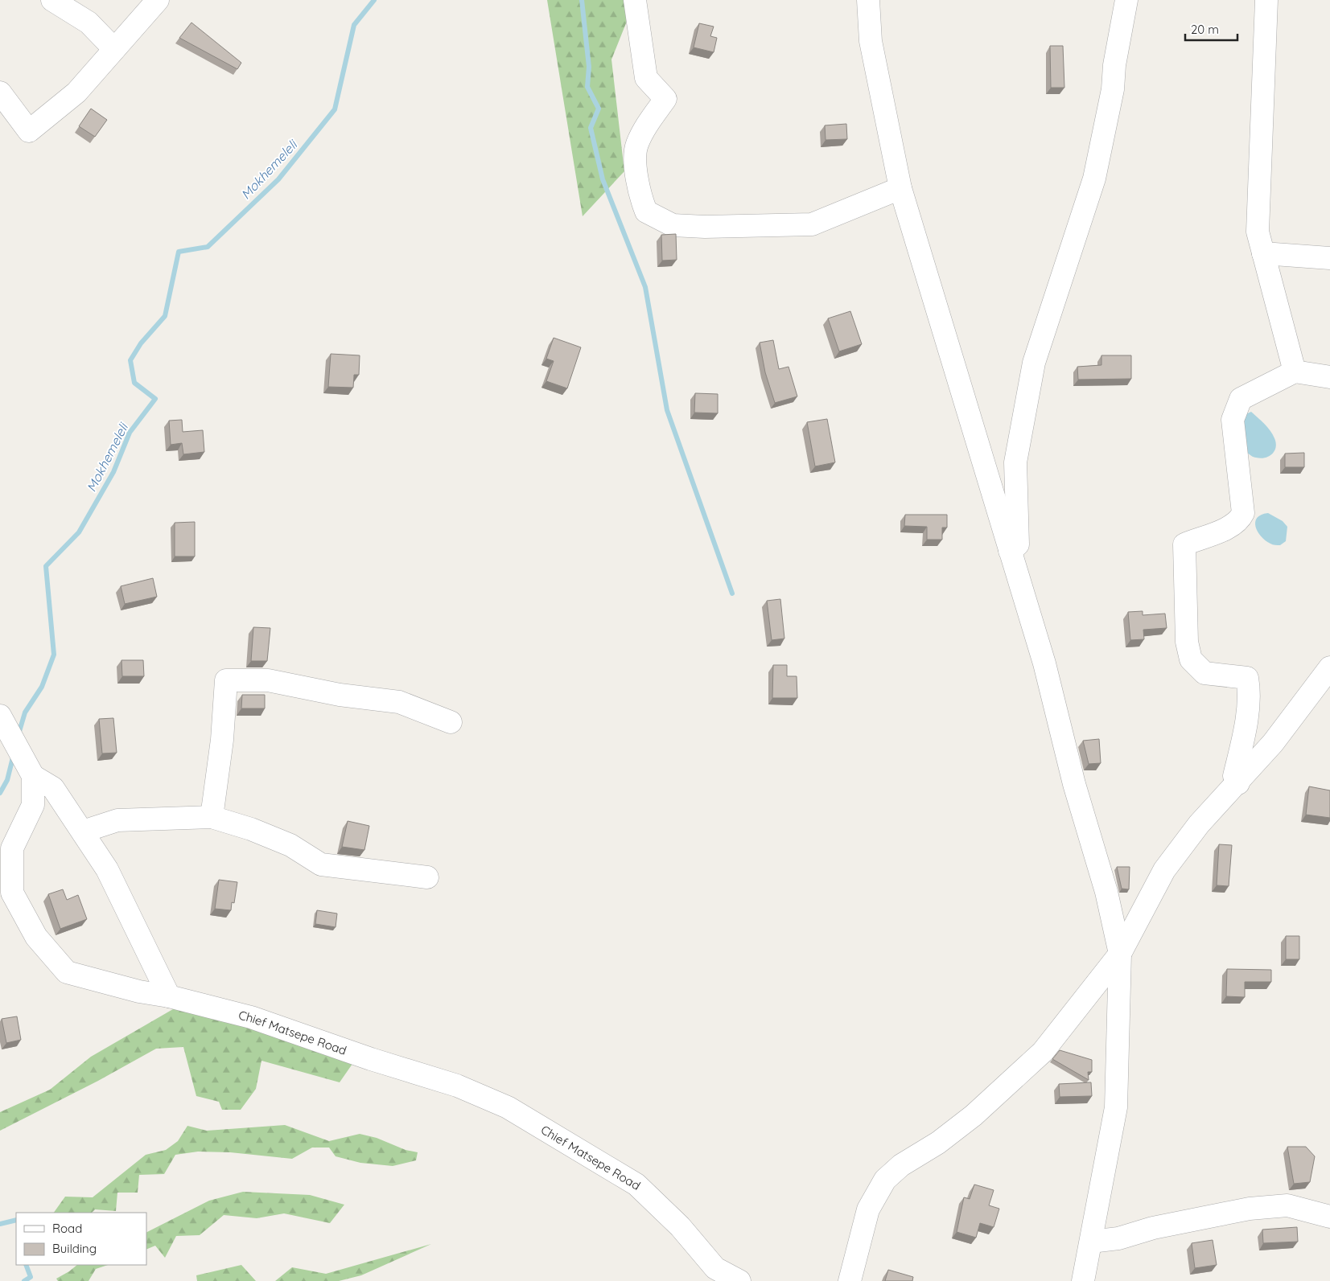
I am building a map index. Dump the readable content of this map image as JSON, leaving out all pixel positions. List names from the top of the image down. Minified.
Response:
{"streets":{"street":["Chief Matsepe Road"]},"water":["Mokhemeleli"],"legend":["Road","Building"],"scale_bar":"20 m"}
